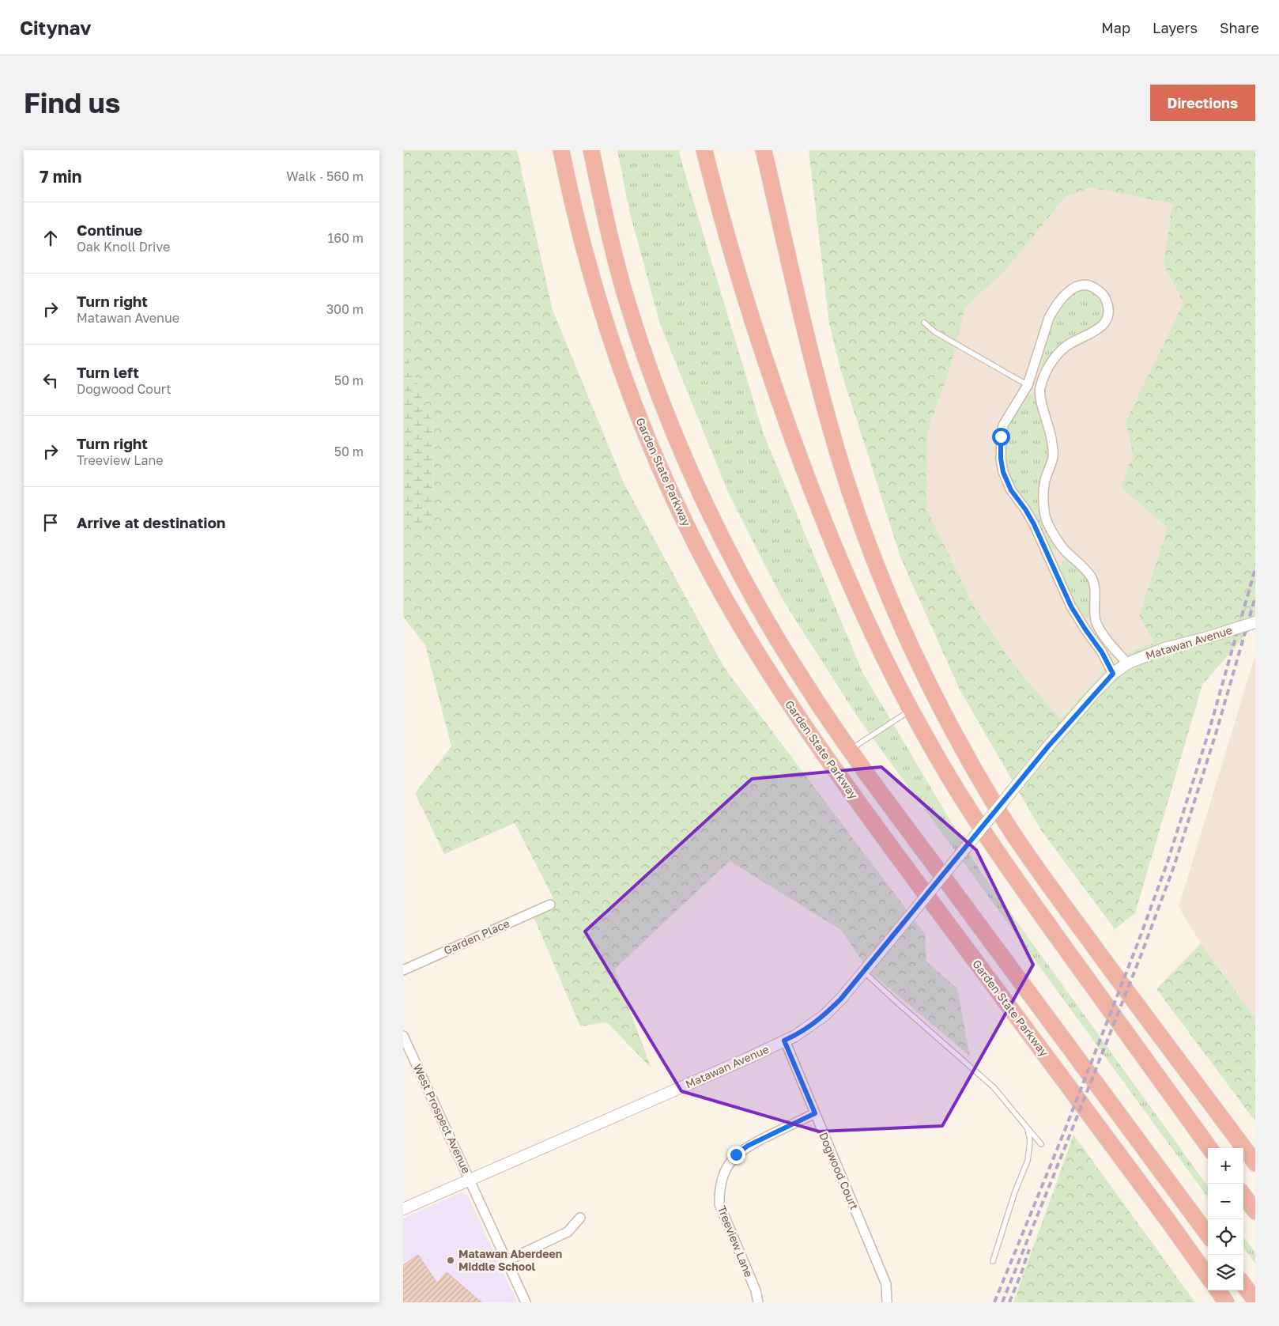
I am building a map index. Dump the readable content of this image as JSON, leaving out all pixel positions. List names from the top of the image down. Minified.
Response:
{"streets":{"highway":["Garden State Parkway"],"street":["Matawan Avenue","Garden Place","West Prospect Avenue","Dogwood Court","Treeview Lane"]},"crossings":[["Matawan Avenue","West Prospect Avenue"],["Matawan Avenue","Dogwood Court"],["Dogwood Court","Treeview Lane"]],"places":["Matawan Aberdeen Middle School"],"page":{"header":"Citynav","nav":["Map","Layers","Share"],"buttons":"Directions","title":"Find us","heading":["7 min","Walk · 560 m"],"list":[["Continue","Oak Knoll Drive","160 m"],["Turn right","Matawan Avenue","300 m"],["Turn left","Dogwood Court","50 m"],["Turn right","Treeview Lane","50 m"],"Arrive at destination"],"map_buttons":["+","−"]}}
